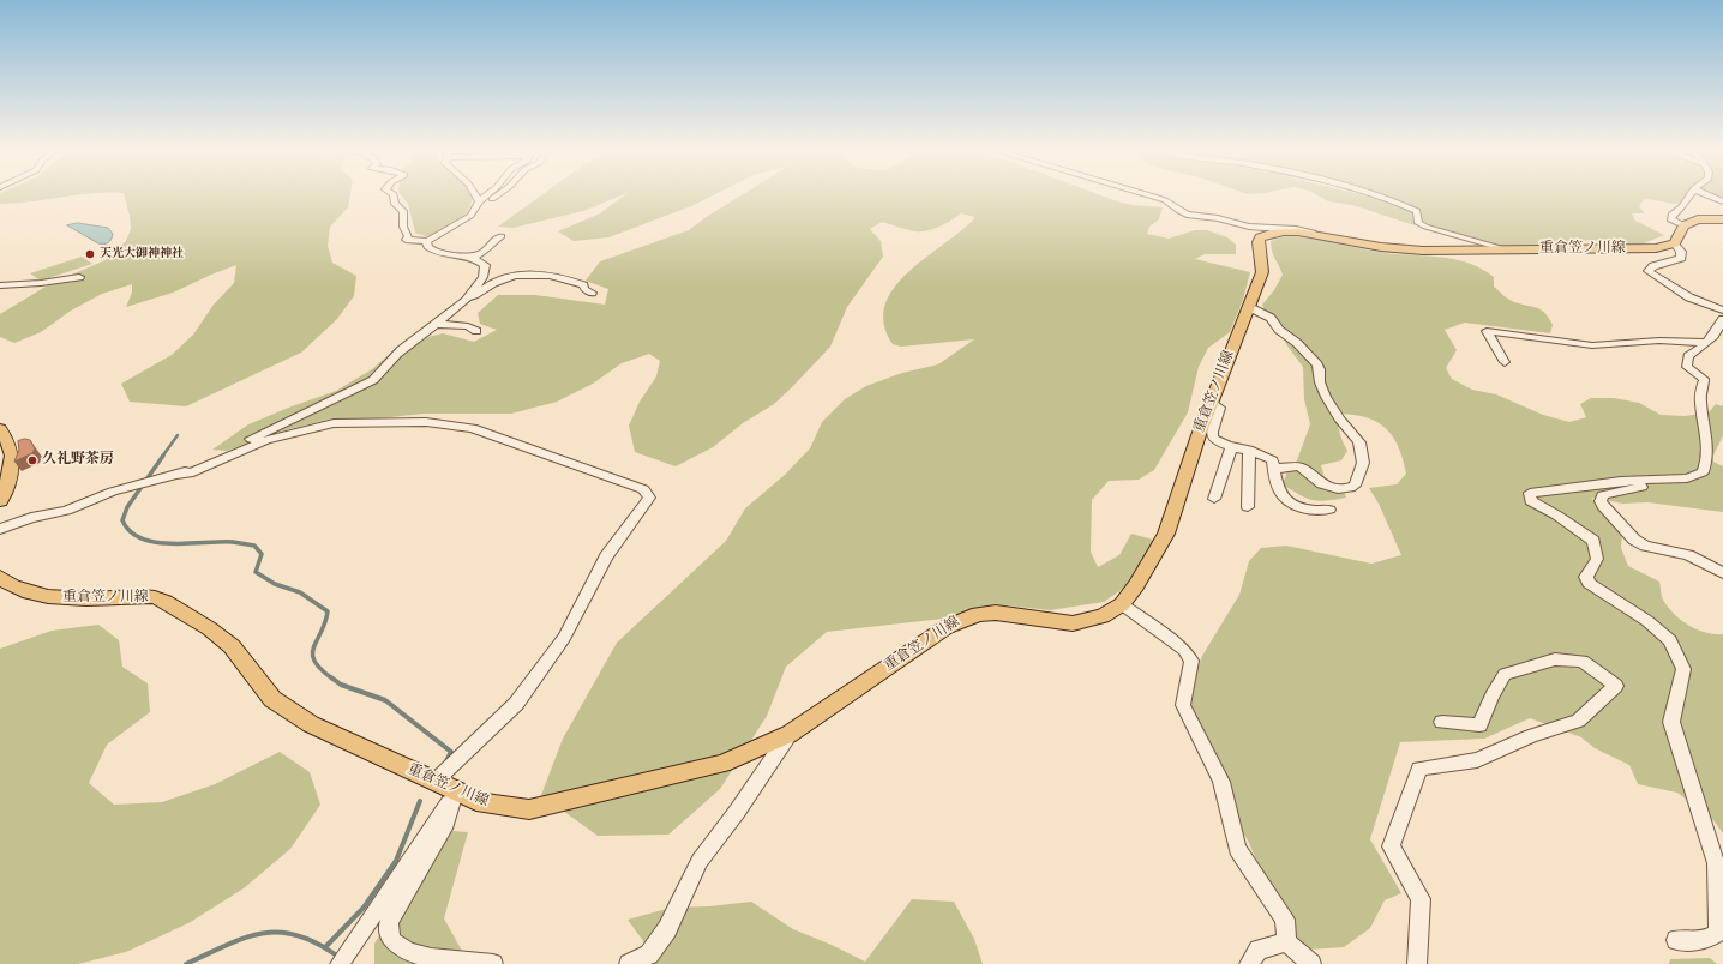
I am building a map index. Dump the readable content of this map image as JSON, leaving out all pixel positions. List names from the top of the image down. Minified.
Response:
{"streets":{"main road":["重倉笠ノ川線"]},"places":["天光大御神神社","久礼野茶房"]}
